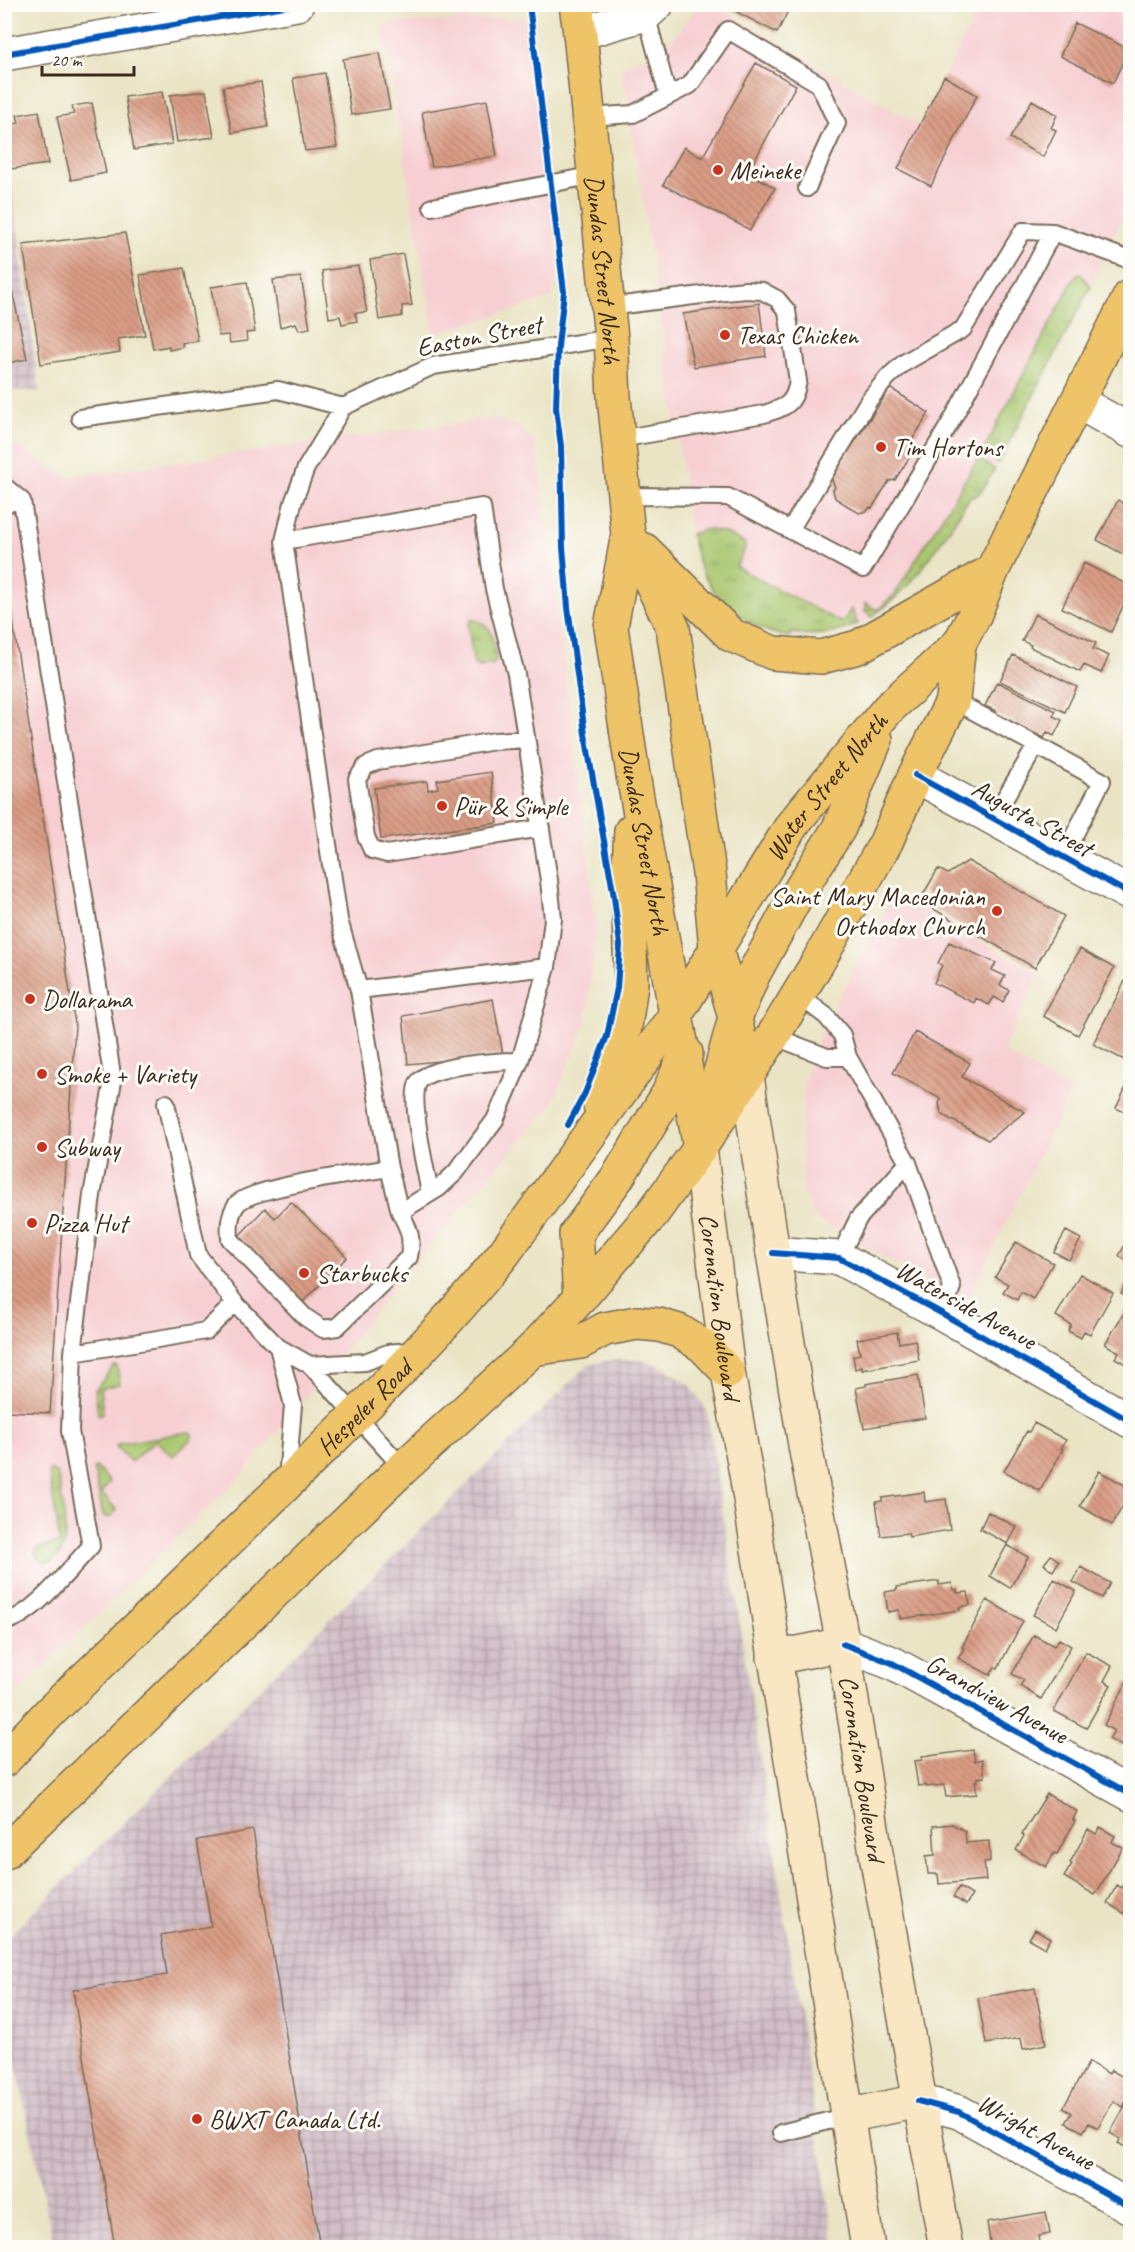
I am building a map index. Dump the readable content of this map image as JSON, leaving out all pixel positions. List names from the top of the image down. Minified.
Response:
{"streets":{"main road":["Dundas Street North","Water Street North","Coronation Boulevard","Hespeler Road"],"street":["Augusta Street","Waterside Avenue","Grandview Avenue","Wright Avenue"],"lane":["Easton Street"]},"crossings":[["Dundas Street North","Easton Street"],["Dundas Street North","Water Street North"],["Dundas Street North","Coronation Boulevard"],["Dundas Street North","Hespeler Road"],["Water Street North","Augusta Street"],["Water Street North","Coronation Boulevard"],["Water Street North","Hespeler Road"],["Waterside Avenue","Coronation Boulevard"],["Coronation Boulevard","Grandview Avenue"],["Coronation Boulevard","Wright Avenue"]],"places":["Meineke","Texas Chicken","Tim Hortons","Pür & Simple","Saint Mary Macedonian Orthodox Church","Dollarama","Smoke + Variety","Subway","Pizza Hut","Starbucks","BWXT Canada Ltd."],"scale_bar":"20 m"}
